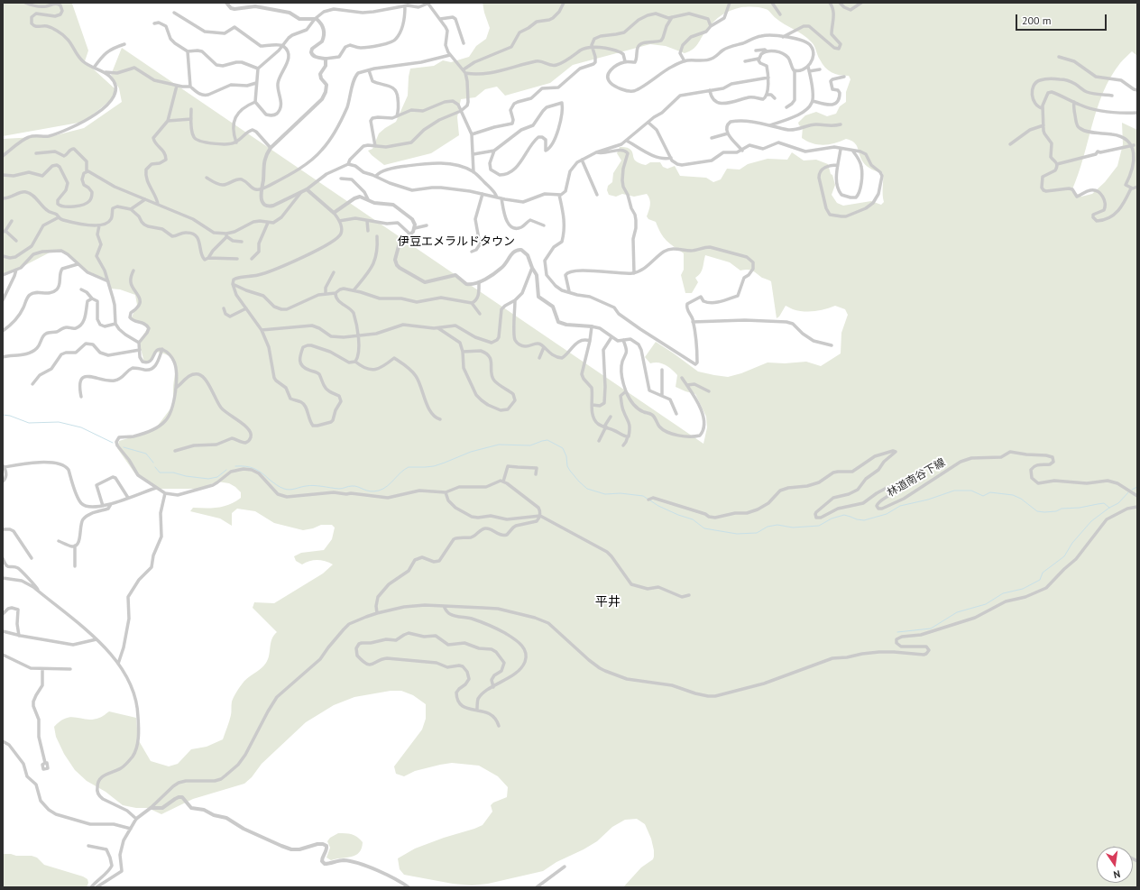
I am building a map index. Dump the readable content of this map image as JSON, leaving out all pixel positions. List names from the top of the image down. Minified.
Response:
{"streets":{"street":["林道南谷下線"]},"districts":["伊豆エメラルドタウン","平井"],"scale_bar":"200 m","north":"bottom"}
